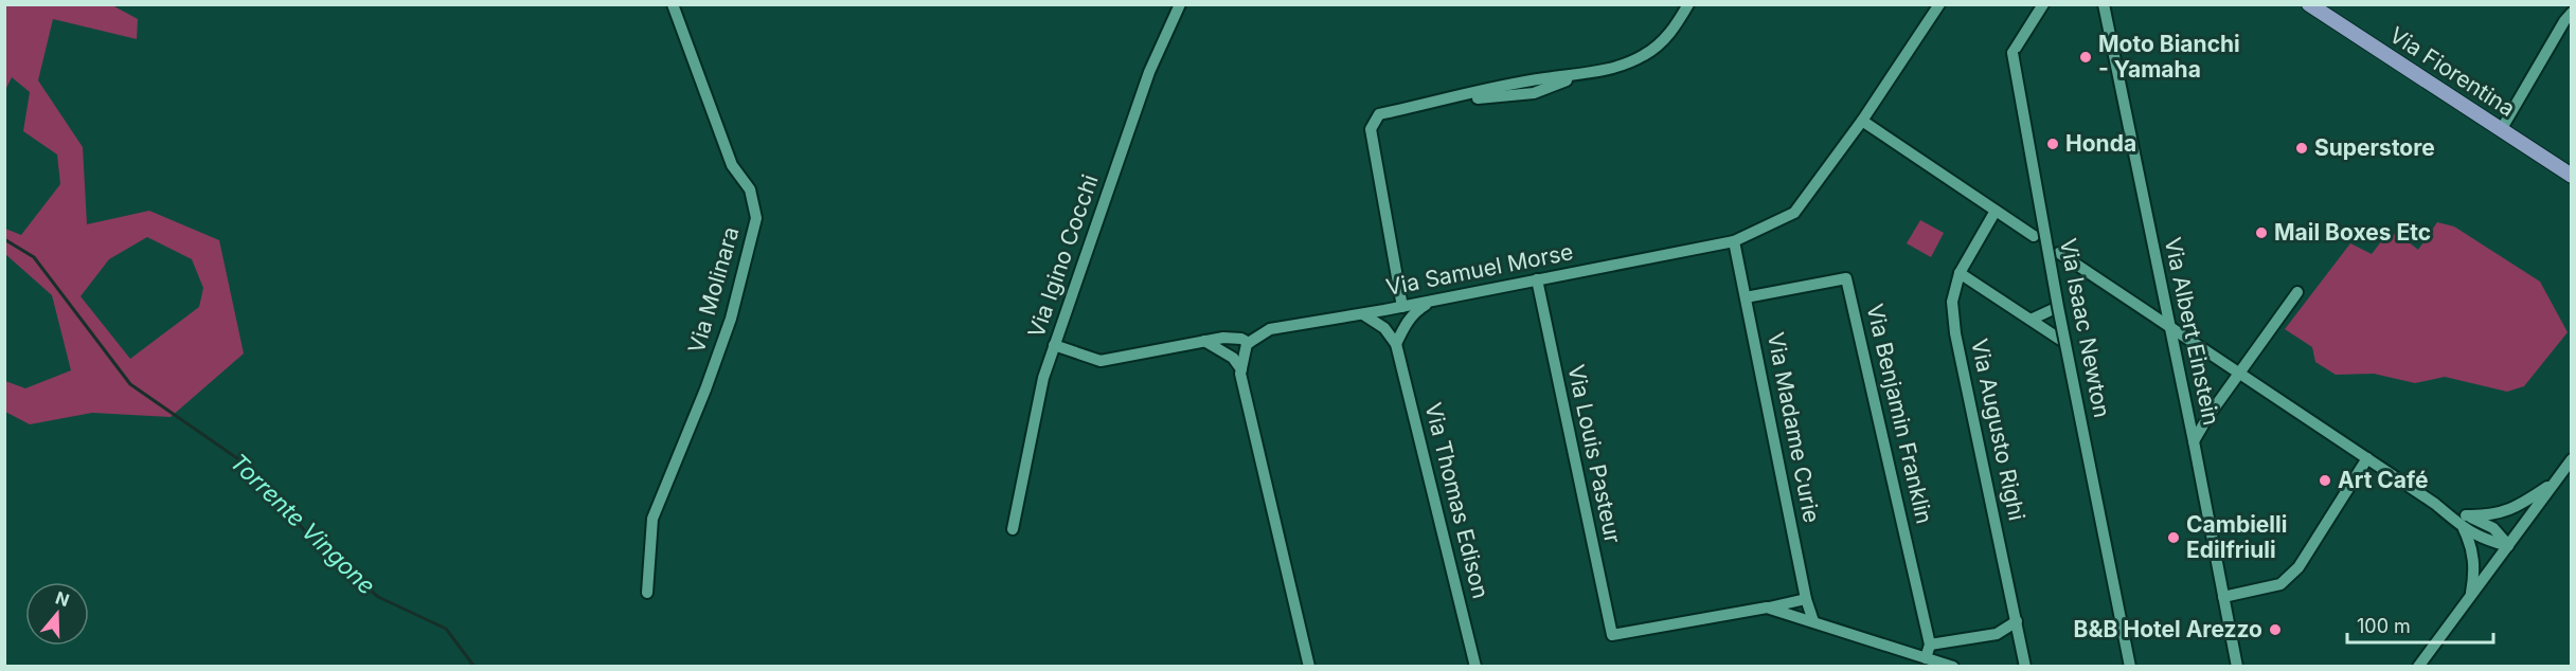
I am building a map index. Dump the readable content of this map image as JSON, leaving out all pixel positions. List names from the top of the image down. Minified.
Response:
{"streets":{"main road":["Via Fiorentina"],"street":["Via Igino Cocchi","Via Samuel Morse","Via Molinara","Via Isaac Newton","Via Albert Einstein","Via Benjamin Franklin","Via Madame Curie","Via Augusto Righi","Via Louis Pasteur","Via Thomas Edison"]},"crossings":[["Via Samuel Morse","Via Madame Curie"],["Via Samuel Morse","Via Louis Pasteur"],["Via Benjamin Franklin","Via Madame Curie"]],"water":["Torrente Vingone"],"places":["Moto Bianchi - Yamaha","Honda","Superstore","Mail Boxes Etc","Art Café","Cambielli Edilfriuli","B&B Hotel Arezzo"],"scale_bar":"100 m","north":"top"}
